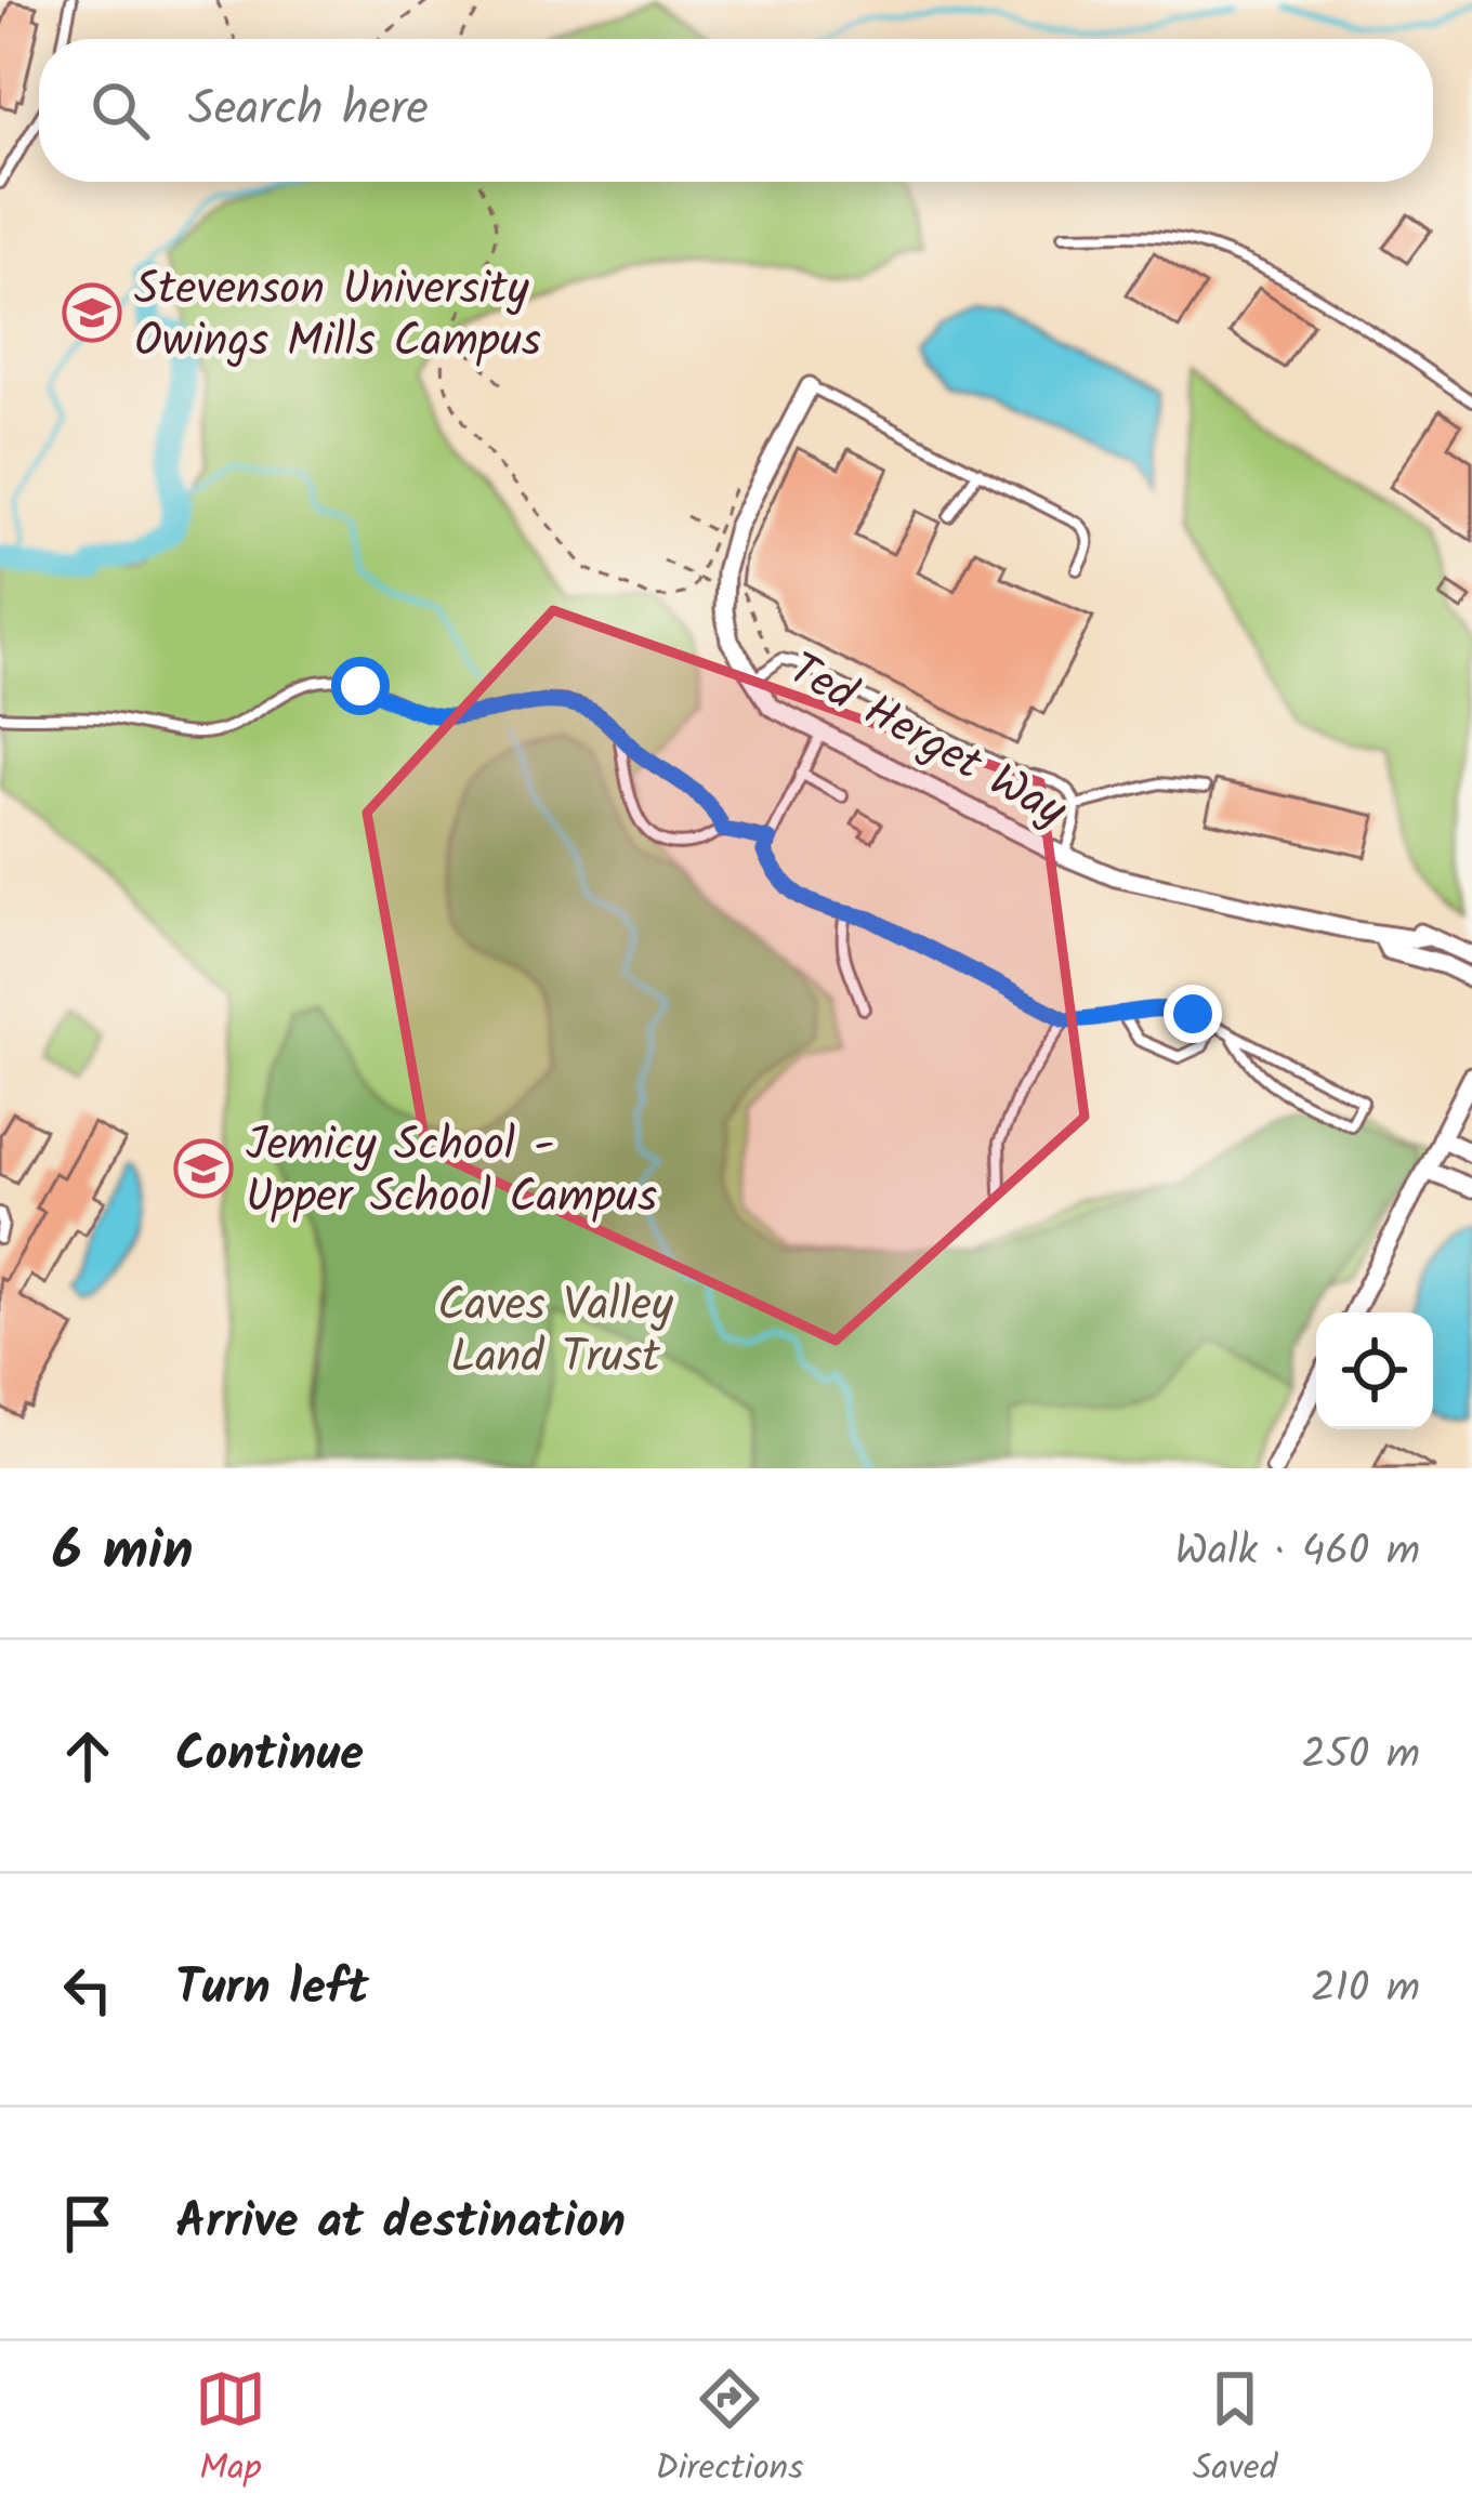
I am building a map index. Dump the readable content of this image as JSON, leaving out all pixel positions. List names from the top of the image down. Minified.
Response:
{"streets":{"street":["Ted Herget Way"]},"parks":["Caves Valley Land Trust"],"places":{"school or university":["Stevenson University Owings Mills Campus","Jemicy School - Upper School Campus"]},"page":{"search":"Search here","heading":["6 min","Walk · 460 m"],"list":[["Continue","250 m"],["Turn left","210 m"],"Arrive at destination"],"nav":["Map","Directions","Saved"]}}
